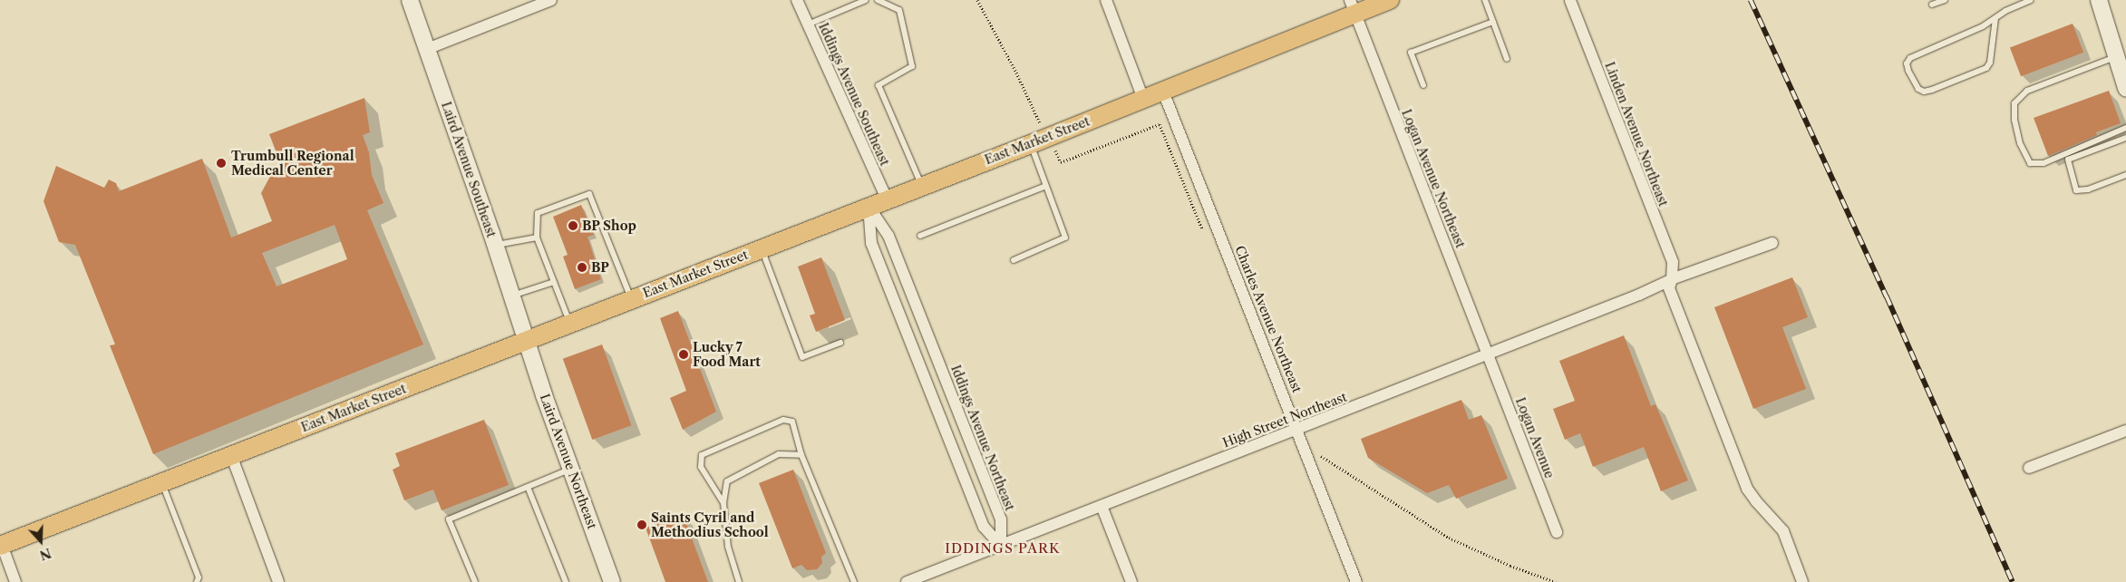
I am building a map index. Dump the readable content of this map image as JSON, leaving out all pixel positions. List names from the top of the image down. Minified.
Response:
{"streets":{"main road":["East Market Street"],"street":["Iddings Avenue Southeast","Linden Avenue Northeast","Laird Avenue Southeast","Logan Avenue Northeast","Charles Avenue Northeast","High Street Northeast","Iddings Avenue Northeast","Logan Avenue","Laird Avenue Northeast"]},"crossings":[["Iddings Avenue Southeast","East Market Street"],["Linden Avenue Northeast","High Street Northeast"],["East Market Street","Laird Avenue Southeast"],["East Market Street","Logan Avenue Northeast"],["East Market Street","Charles Avenue Northeast"],["East Market Street","Iddings Avenue Northeast"],["East Market Street","Laird Avenue Northeast"],["Laird Avenue Southeast","Laird Avenue Northeast"],["Logan Avenue Northeast","High Street Northeast"],["Logan Avenue Northeast","Logan Avenue"],["Charles Avenue Northeast","High Street Northeast"],["High Street Northeast","Iddings Avenue Northeast"],["High Street Northeast","Logan Avenue"]],"districts":["IDDINGS PARK"],"places":["Trumbull Regional Medical Center","BP Shop","BP","Lucky 7 Food Mart","Saints Cyril and Methodius School"],"north":"bottom"}
